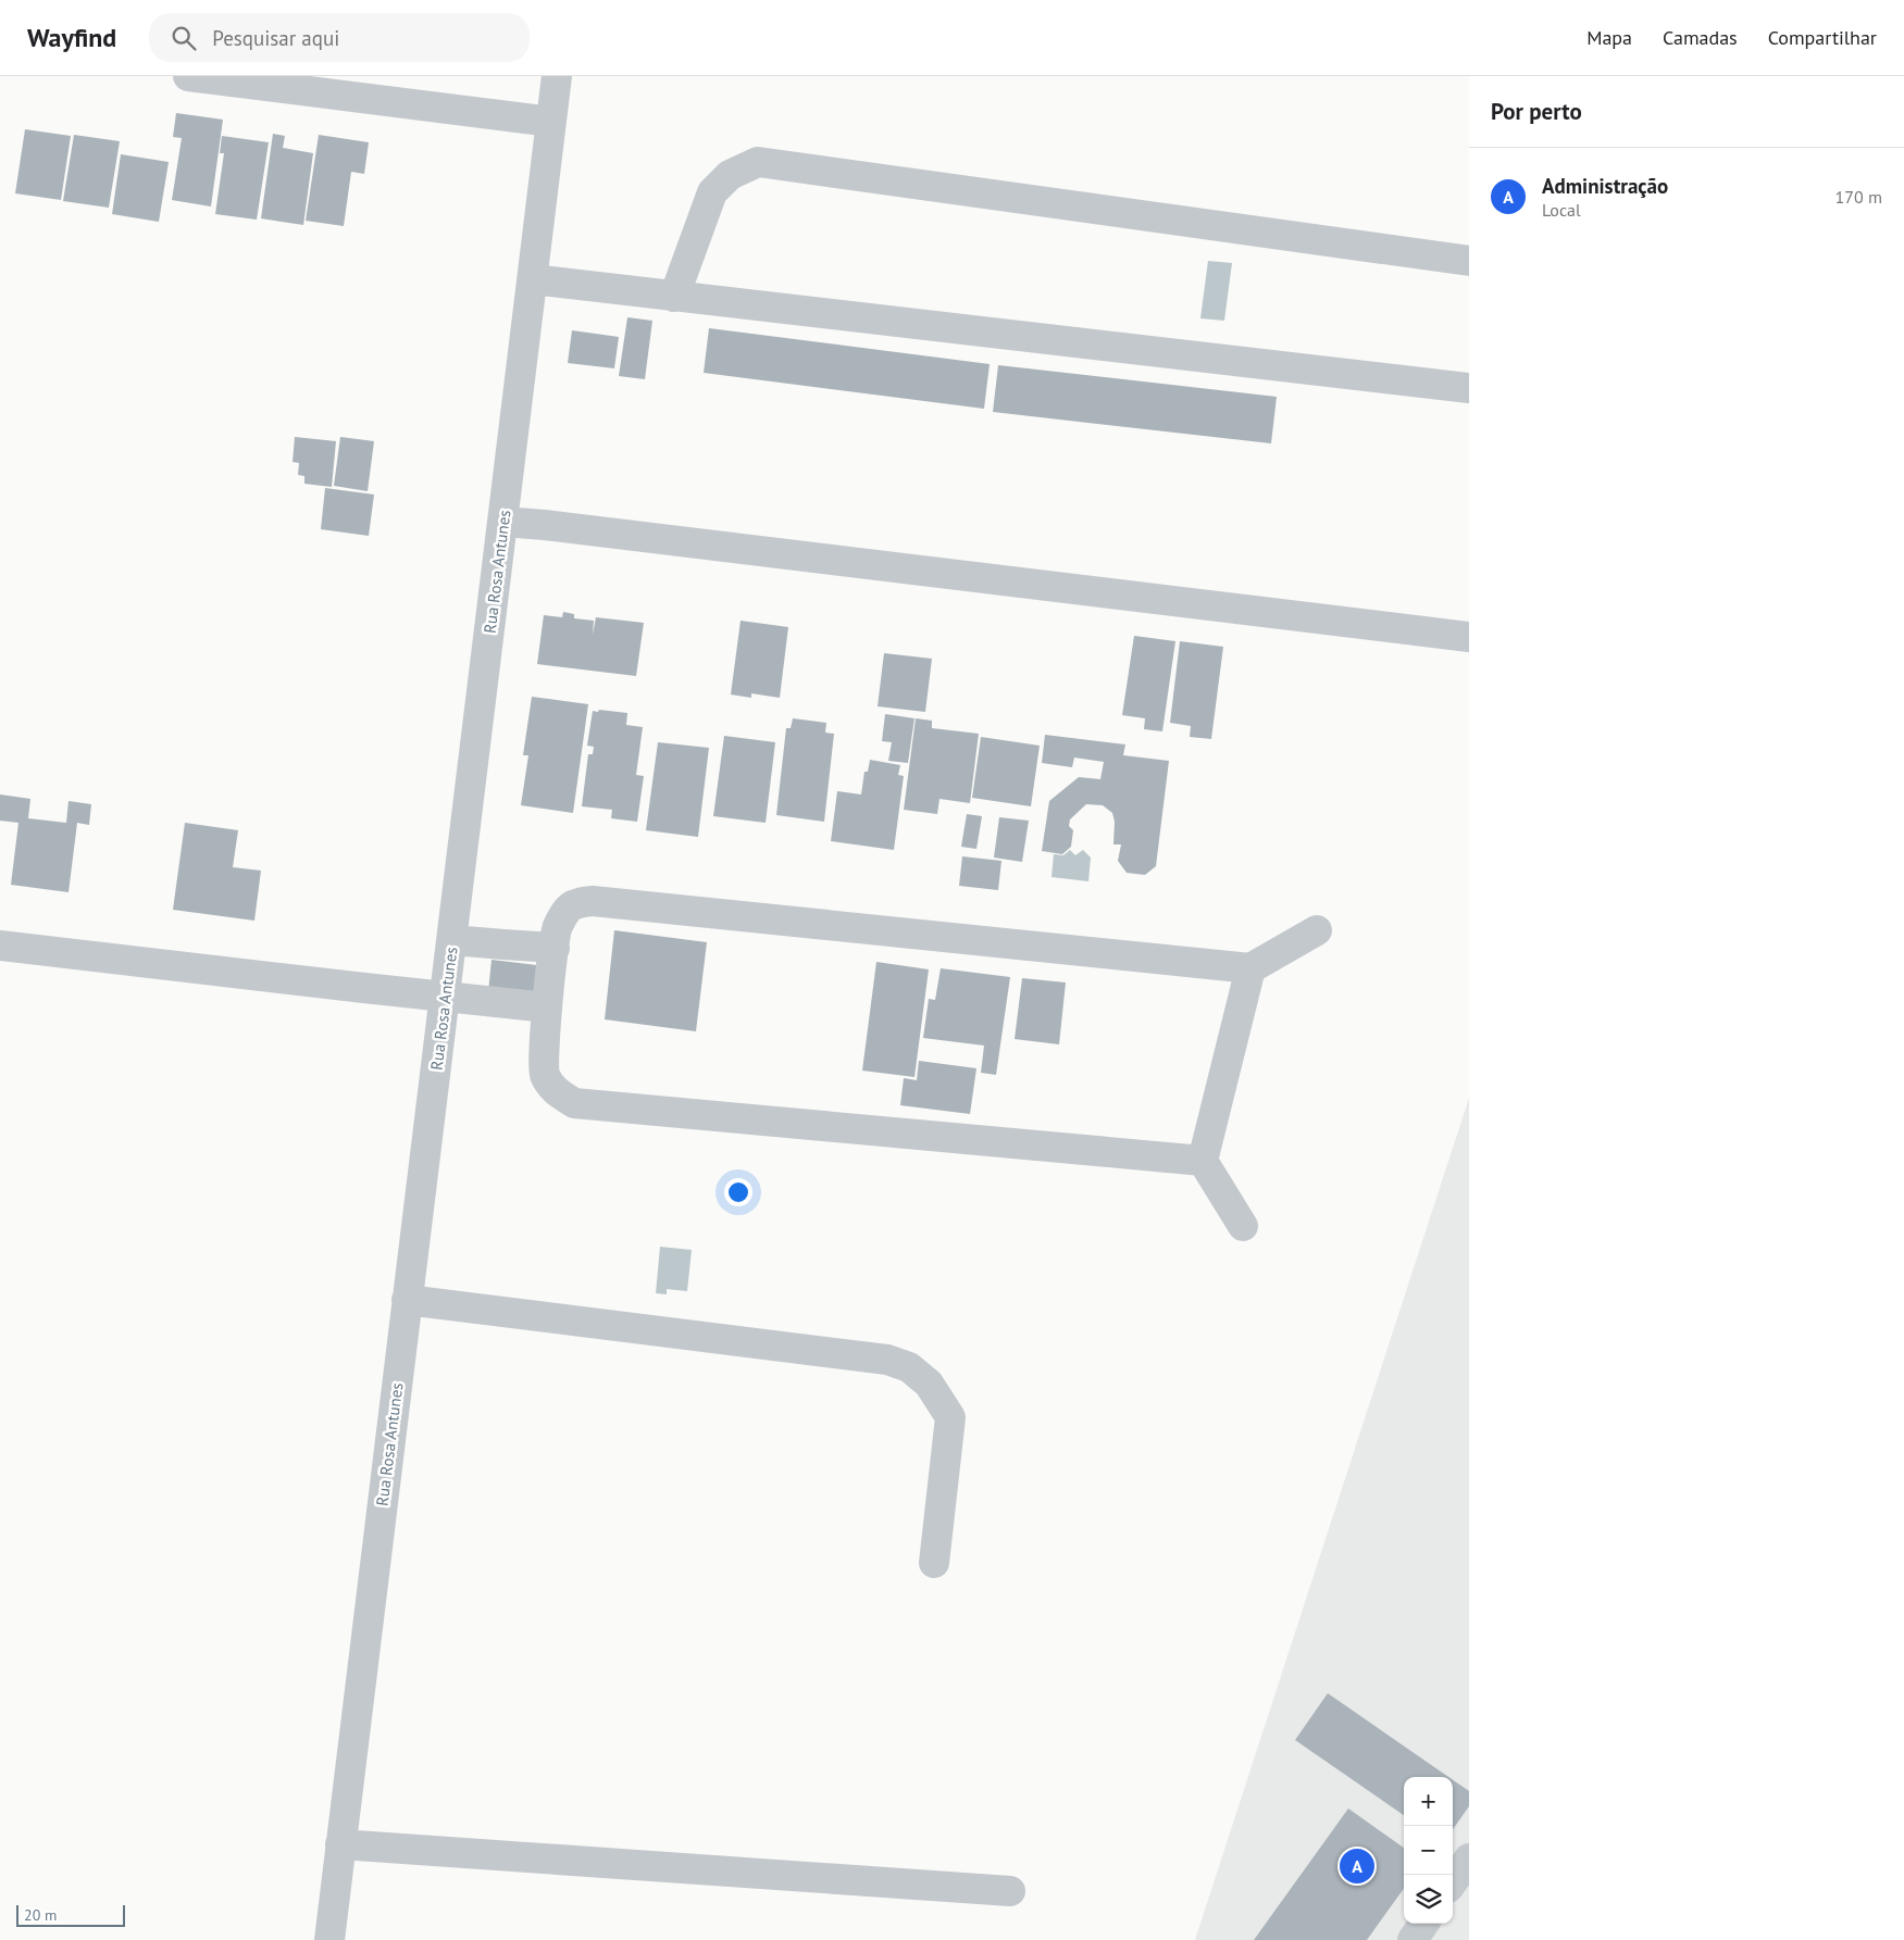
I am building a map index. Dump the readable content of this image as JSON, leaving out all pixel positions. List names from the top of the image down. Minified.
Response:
{"streets":{"street":["Rua Rosa Antunes"]},"scale_bar":"20 m","page":{"header":"Wayfind","search":"Pesquisar aqui","nav":["Mapa","Camadas","Compartilhar"],"heading":"Por perto","list":[{"mark":"A","name":"Administração","note":"Local","value":"170 m"}],"map_buttons":["+","−"],"pins":"A","scale":"20 m"}}
